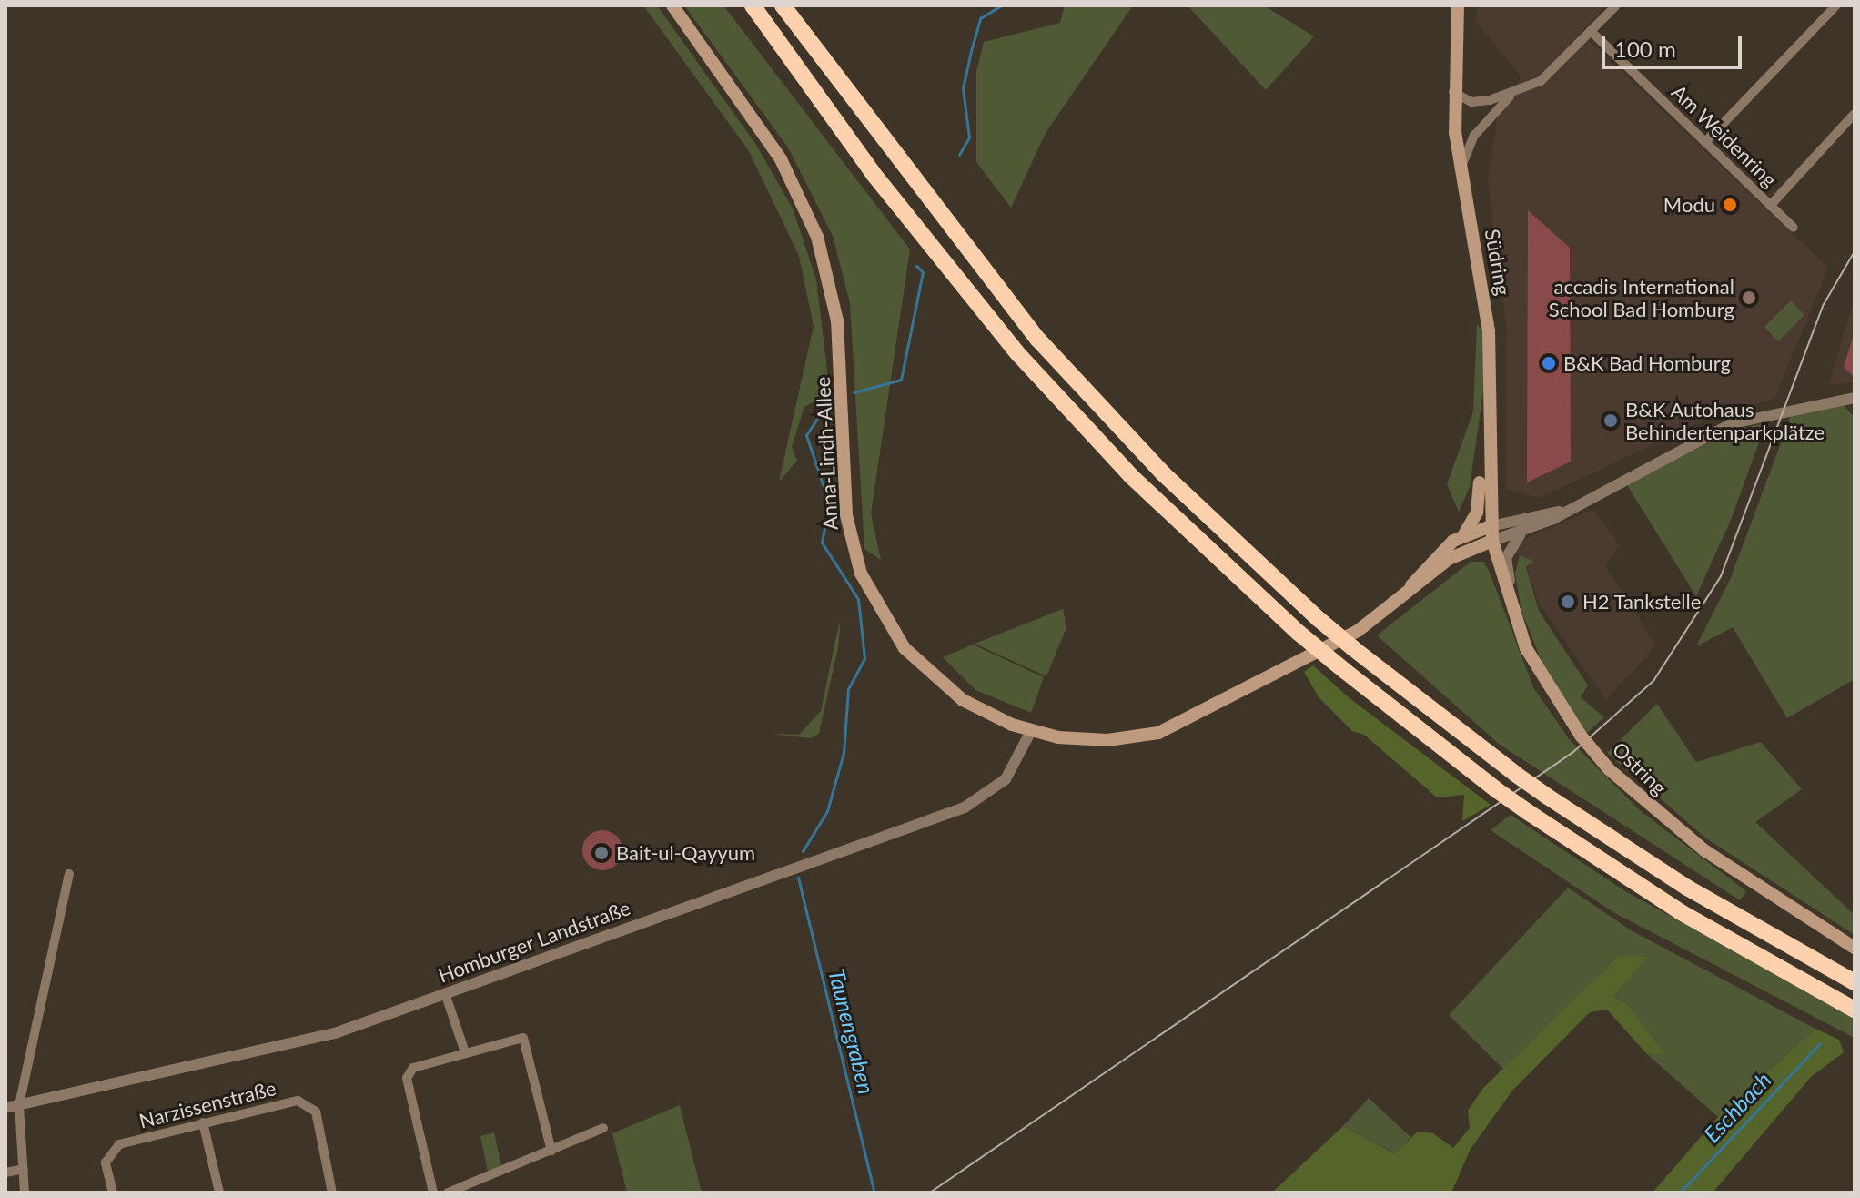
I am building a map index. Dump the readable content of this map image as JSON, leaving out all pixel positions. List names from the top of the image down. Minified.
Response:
{"streets":{"main road":["Südring","Anna-Lindh-Allee","Ostring"],"street":["Am Weidenring","Homburger Landstraße","Narzissenstraße"]},"crossings":[["Südring","Ostring"],["Anna-Lindh-Allee","Homburger Landstraße"]],"water":["Taunengraben","Eschbach"],"places":["Modu","accadis International School Bad Homburg","B&K Bad Homburg","B&K Autohaus Behindertenparkplätze","H2 Tankstelle","Bait-ul-Qayyum"],"scale_bar":"100 m"}
